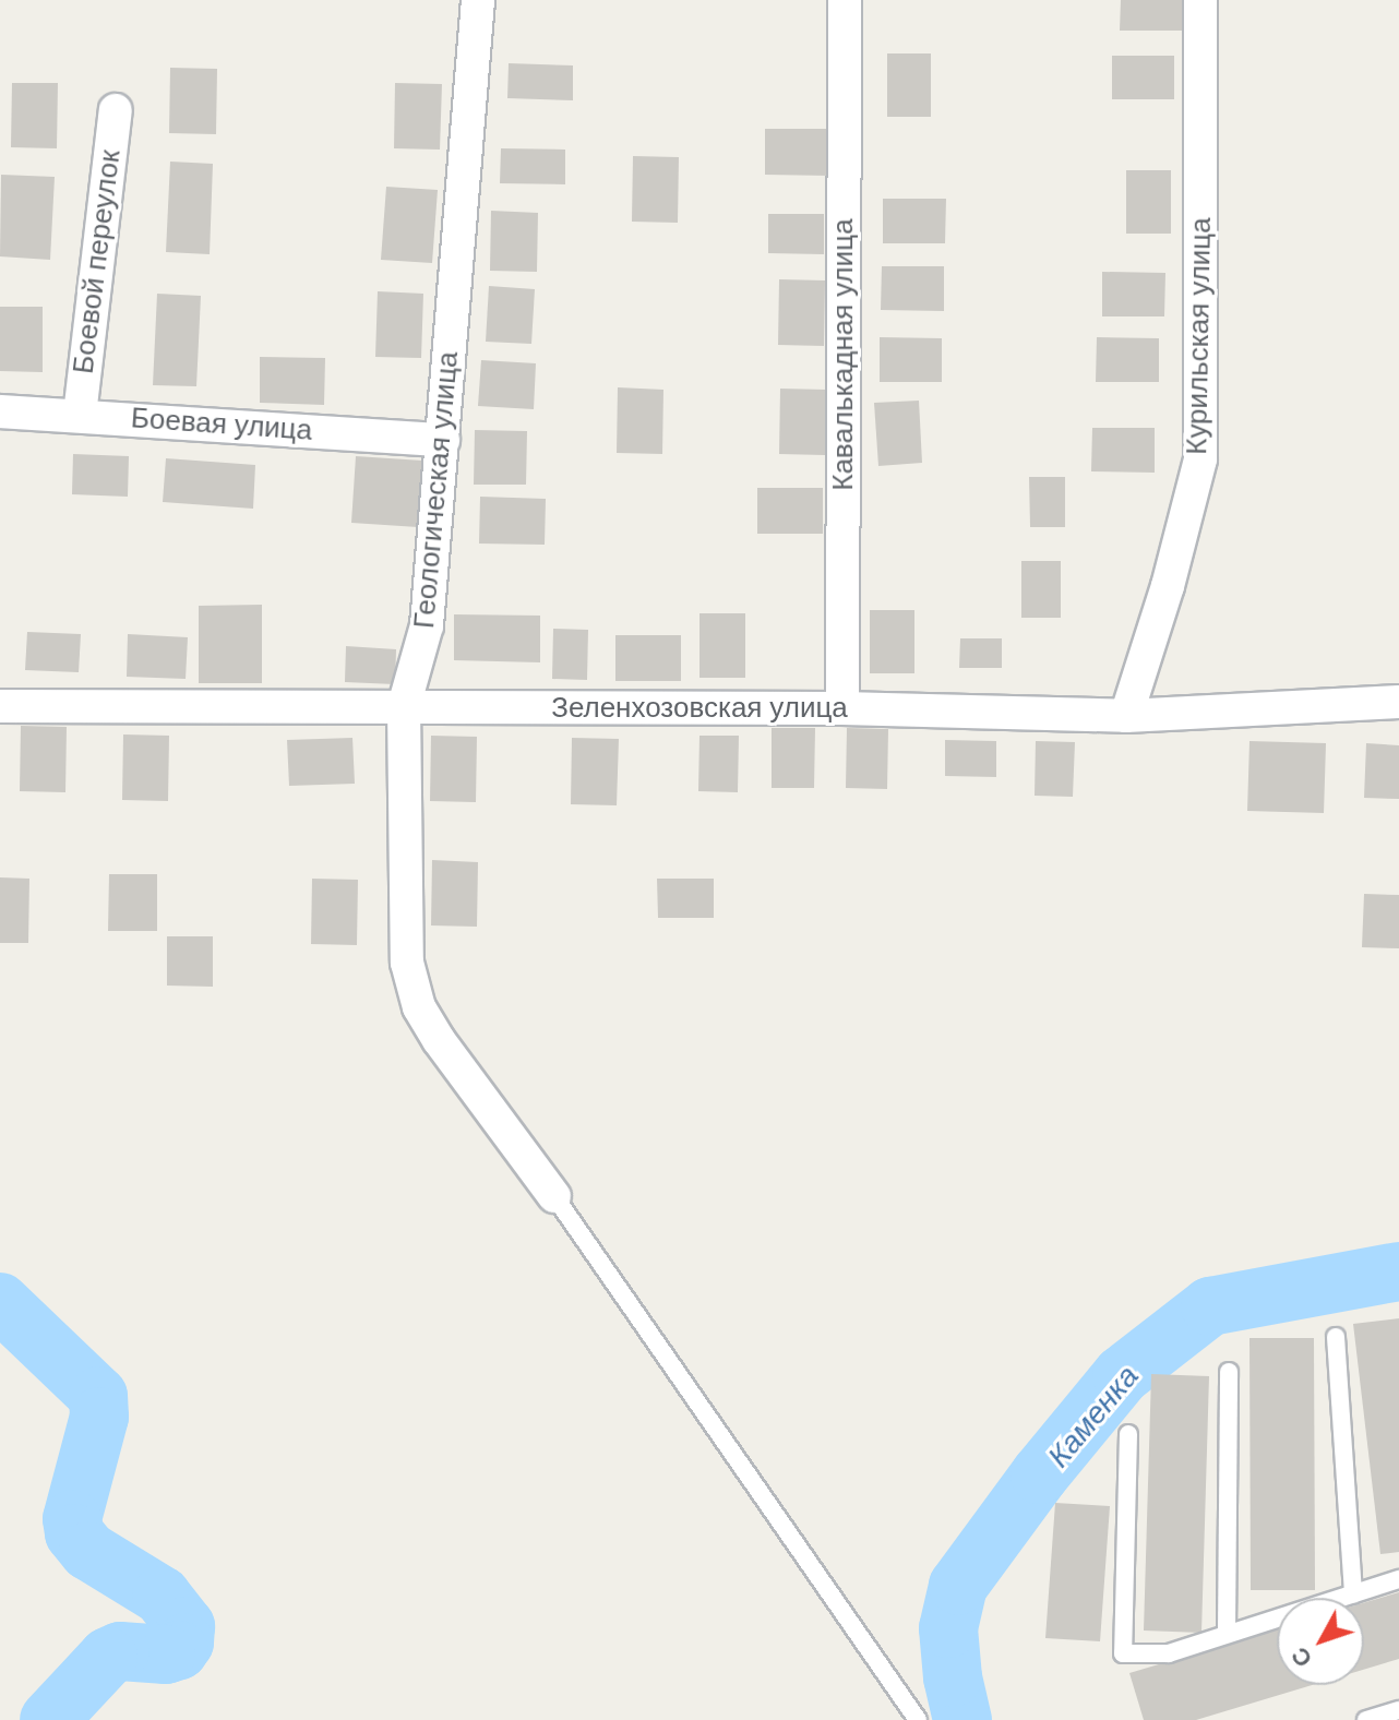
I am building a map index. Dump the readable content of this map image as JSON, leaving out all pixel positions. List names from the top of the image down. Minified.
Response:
{"streets":{"street":["Боевой переулок","Курильская улица","Кавалькадная улица","Боевая улица","Геологическая улица","Зеленхозовская улица"]},"crossings":[["Боевой переулок","Боевая улица"],["Курильская улица","Зеленхозовская улица"],["Кавалькадная улица","Зеленхозовская улица"],["Боевая улица","Геологическая улица"],["Геологическая улица","Зеленхозовская улица"]],"water":["Каменка"],"north":"bottom left"}
